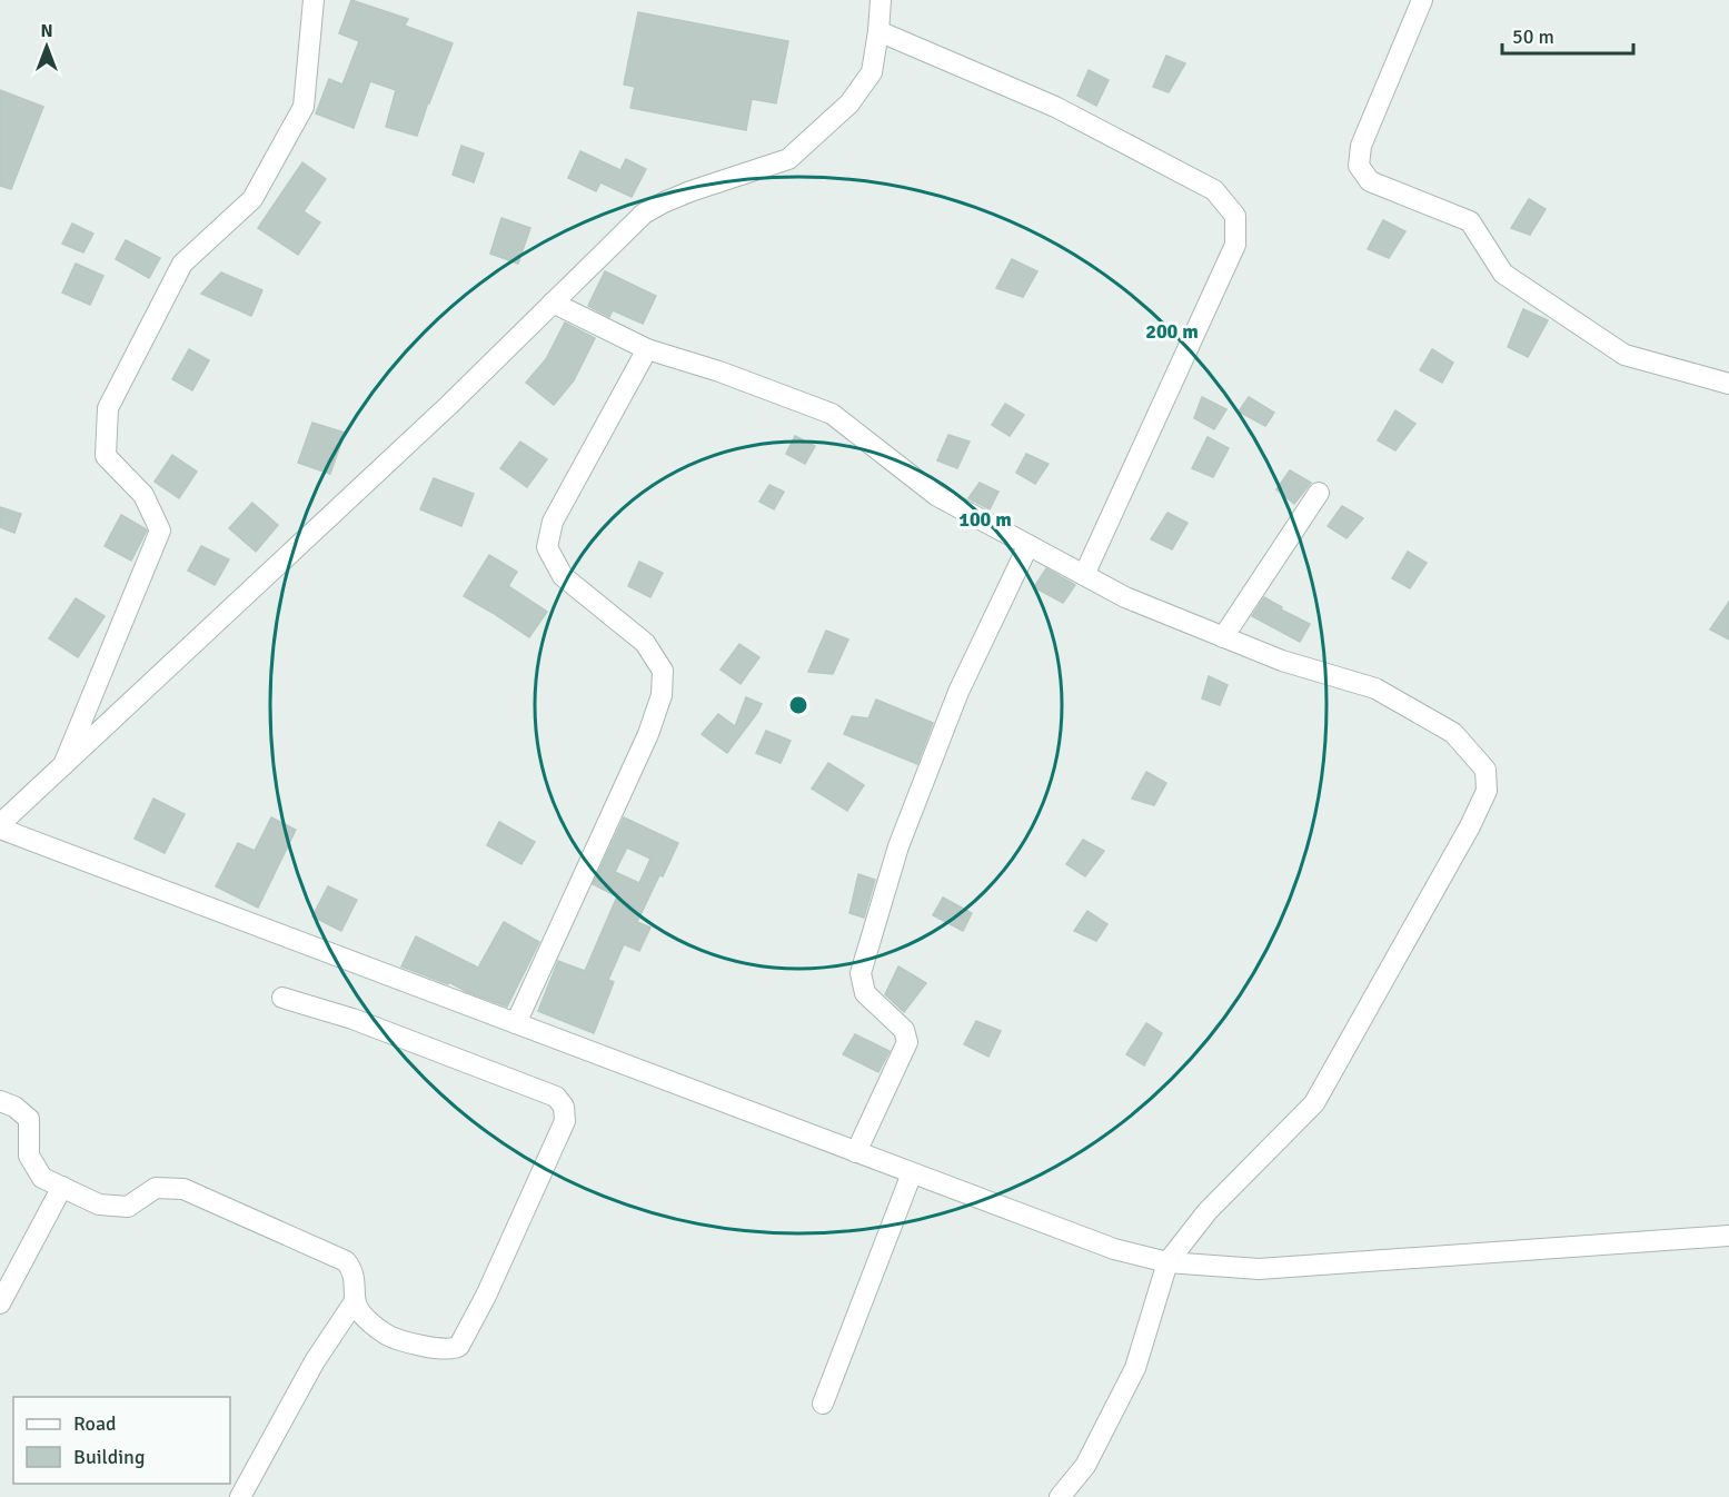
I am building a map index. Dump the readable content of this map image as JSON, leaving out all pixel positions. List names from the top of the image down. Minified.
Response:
{"legend":["Road","Building"],"scale_bar":"50 m","north":"top","rings":["200 m","100 m"]}
